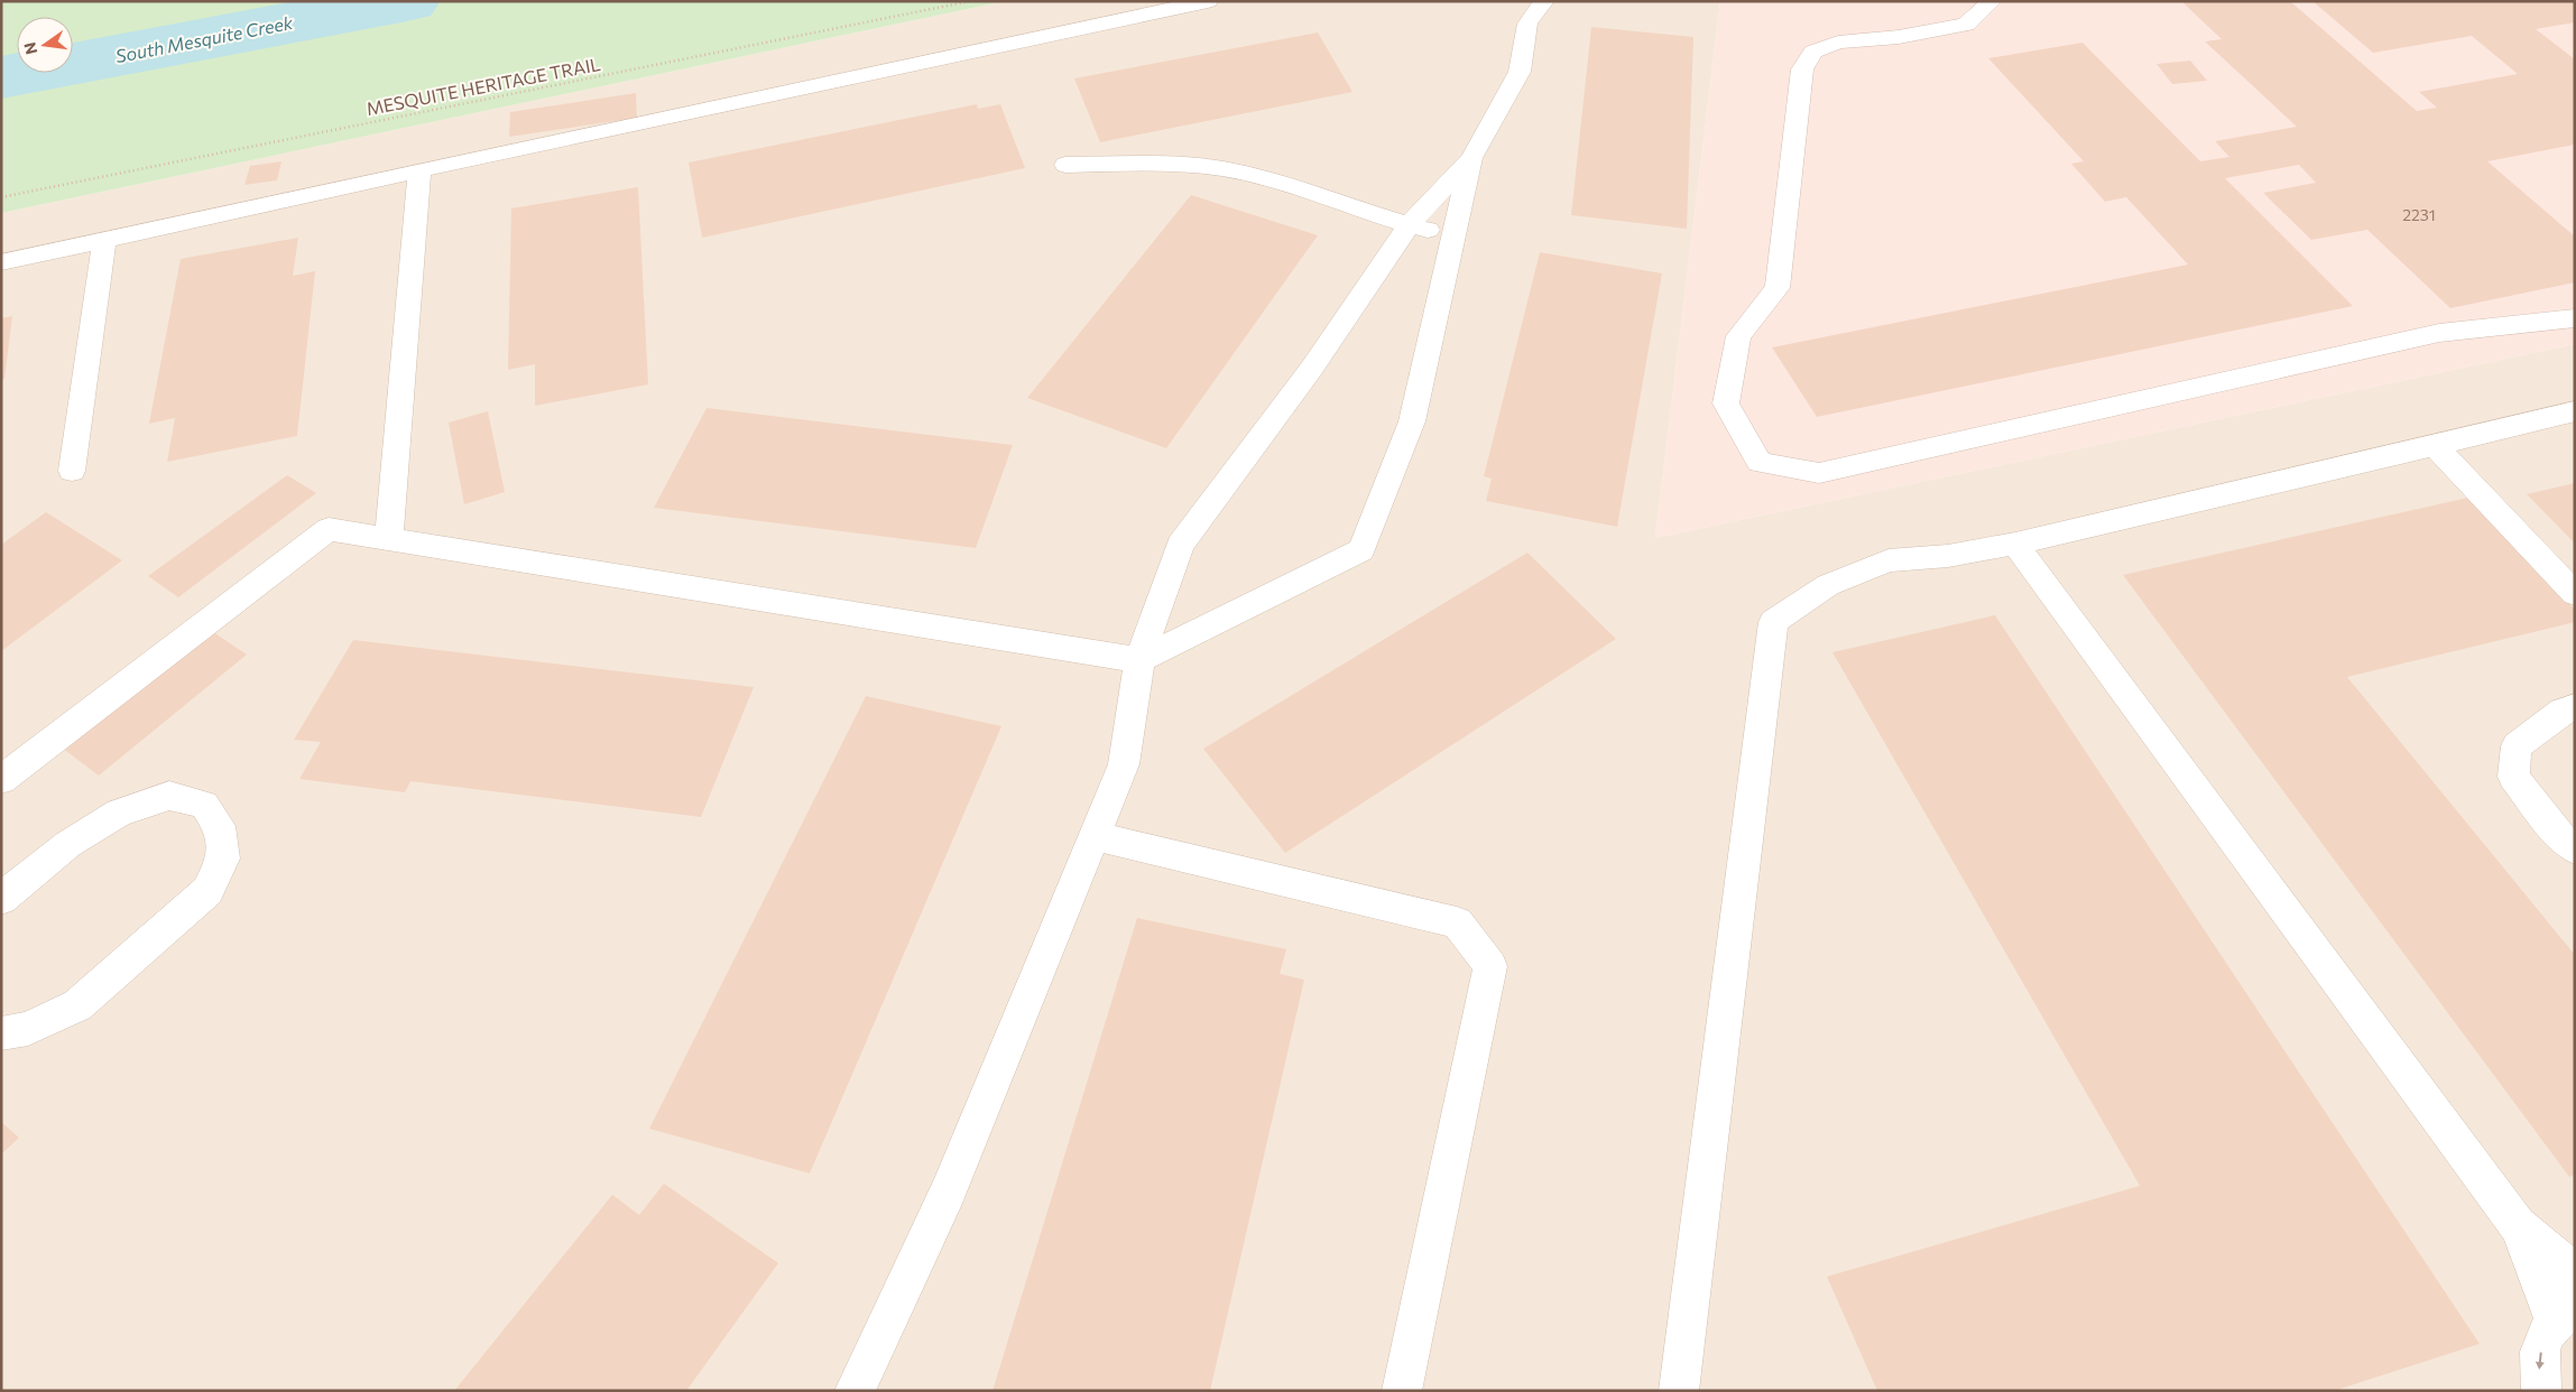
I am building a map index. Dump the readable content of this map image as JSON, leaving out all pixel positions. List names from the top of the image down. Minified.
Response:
{"streets":{"path":["MESQUITE HERITAGE TRAIL"]},"water":["South Mesquite Creek"],"house_numbers":["2231"],"north":"left"}
